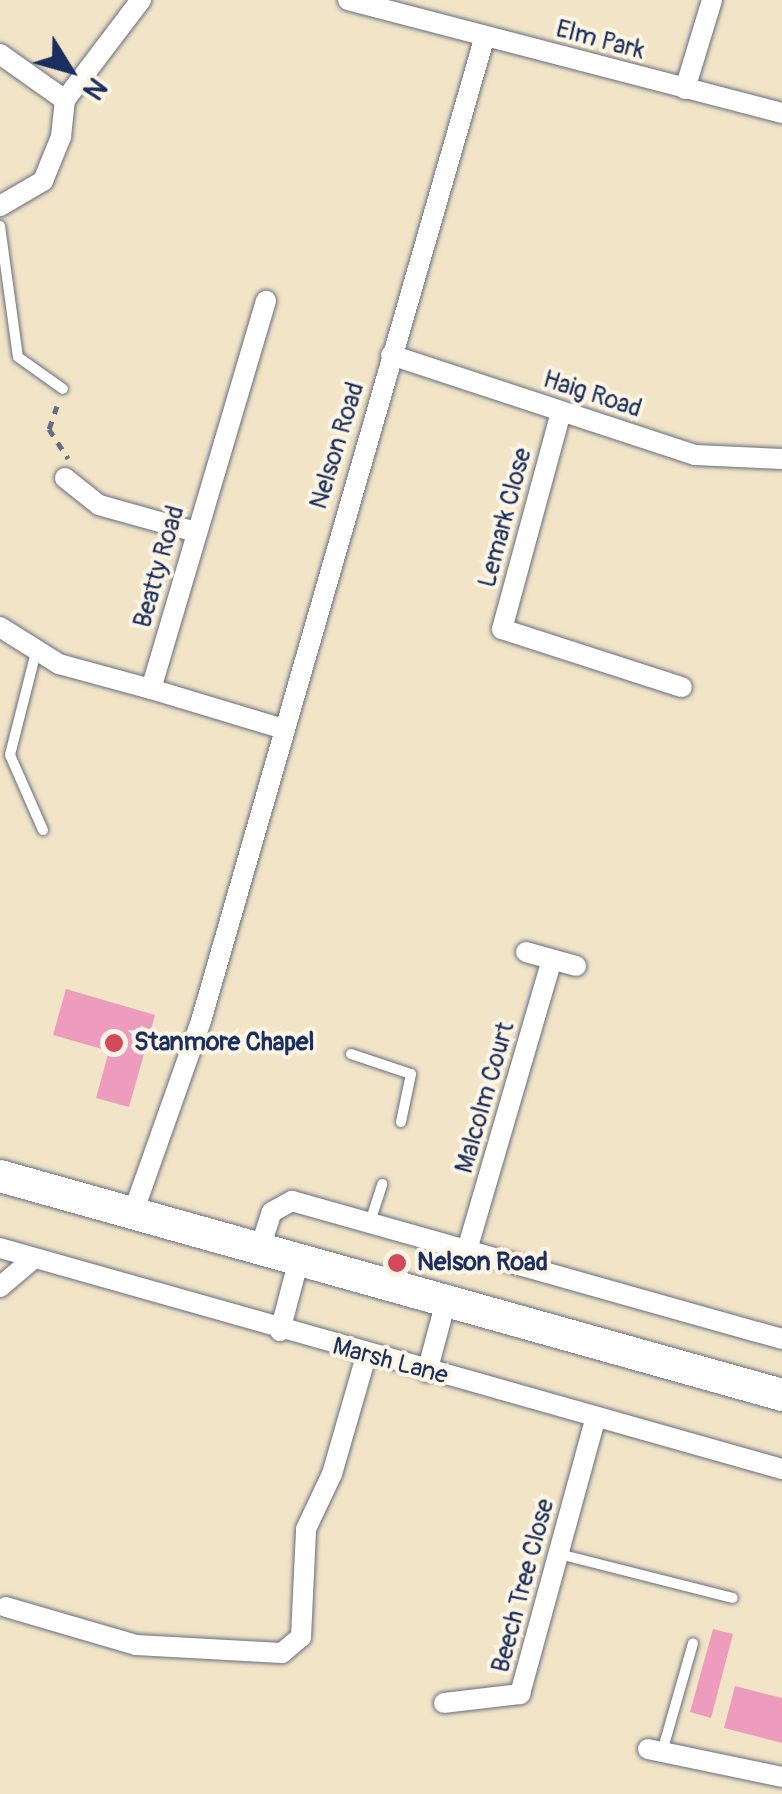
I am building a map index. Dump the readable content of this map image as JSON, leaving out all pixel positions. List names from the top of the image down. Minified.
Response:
{"streets":{"street":["Elm Park","Haig Road","Nelson Road","Lemark Close","Beatty Road","Malcolm Court","Marsh Lane","Beech Tree Close"]},"crossings":[["Elm Park","Nelson Road"],["Haig Road","Nelson Road"],["Haig Road","Lemark Close"],["Marsh Lane","Beech Tree Close"]],"places":["Stanmore Chapel","Nelson Road"],"north":"bottom right"}
